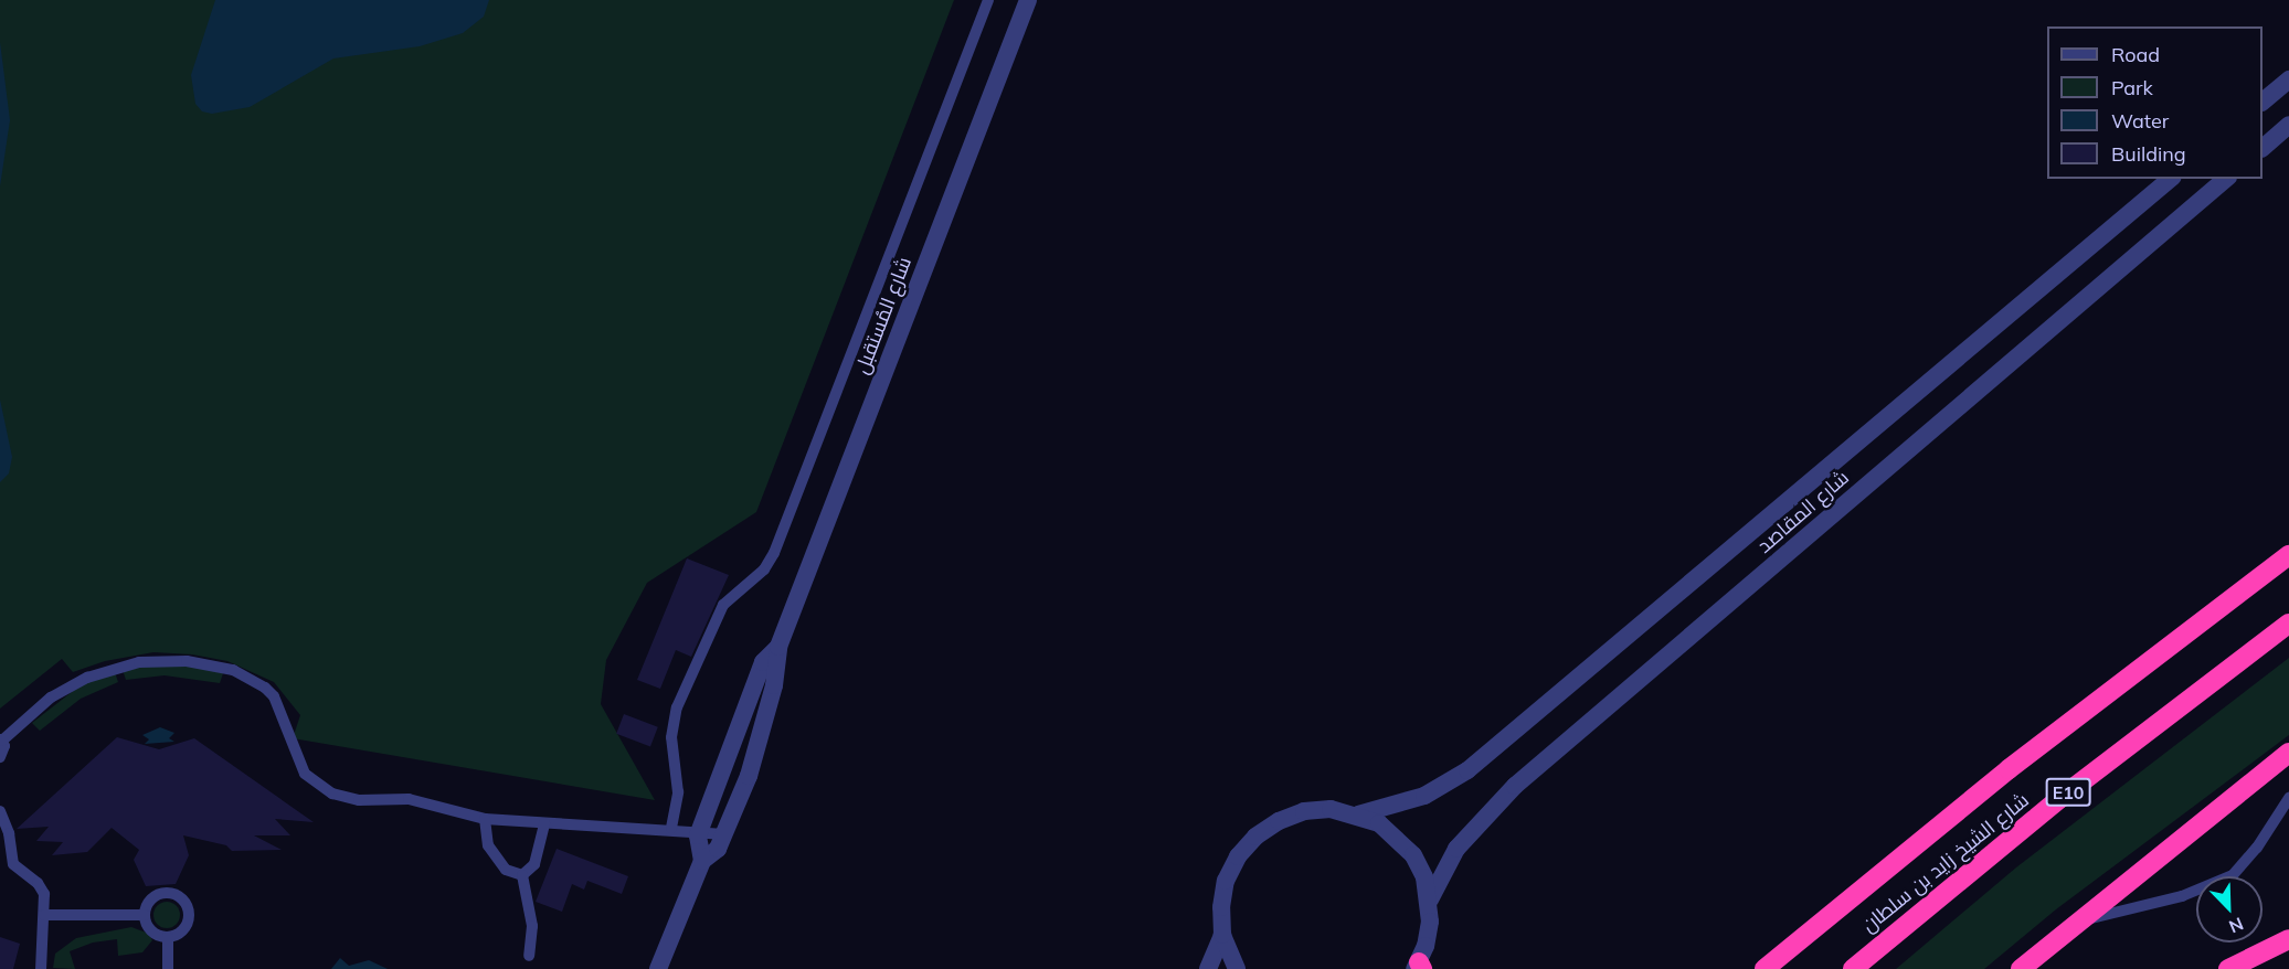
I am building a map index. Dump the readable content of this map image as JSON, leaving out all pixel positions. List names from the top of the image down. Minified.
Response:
{"streets":{"highway":["E10","شارع الشيخ زايد بن سلطان"],"street":["شارع المُستقبل","شارع المقاصد"]},"legend":["Road","Park","Water","Building"],"north":"bottom right"}
